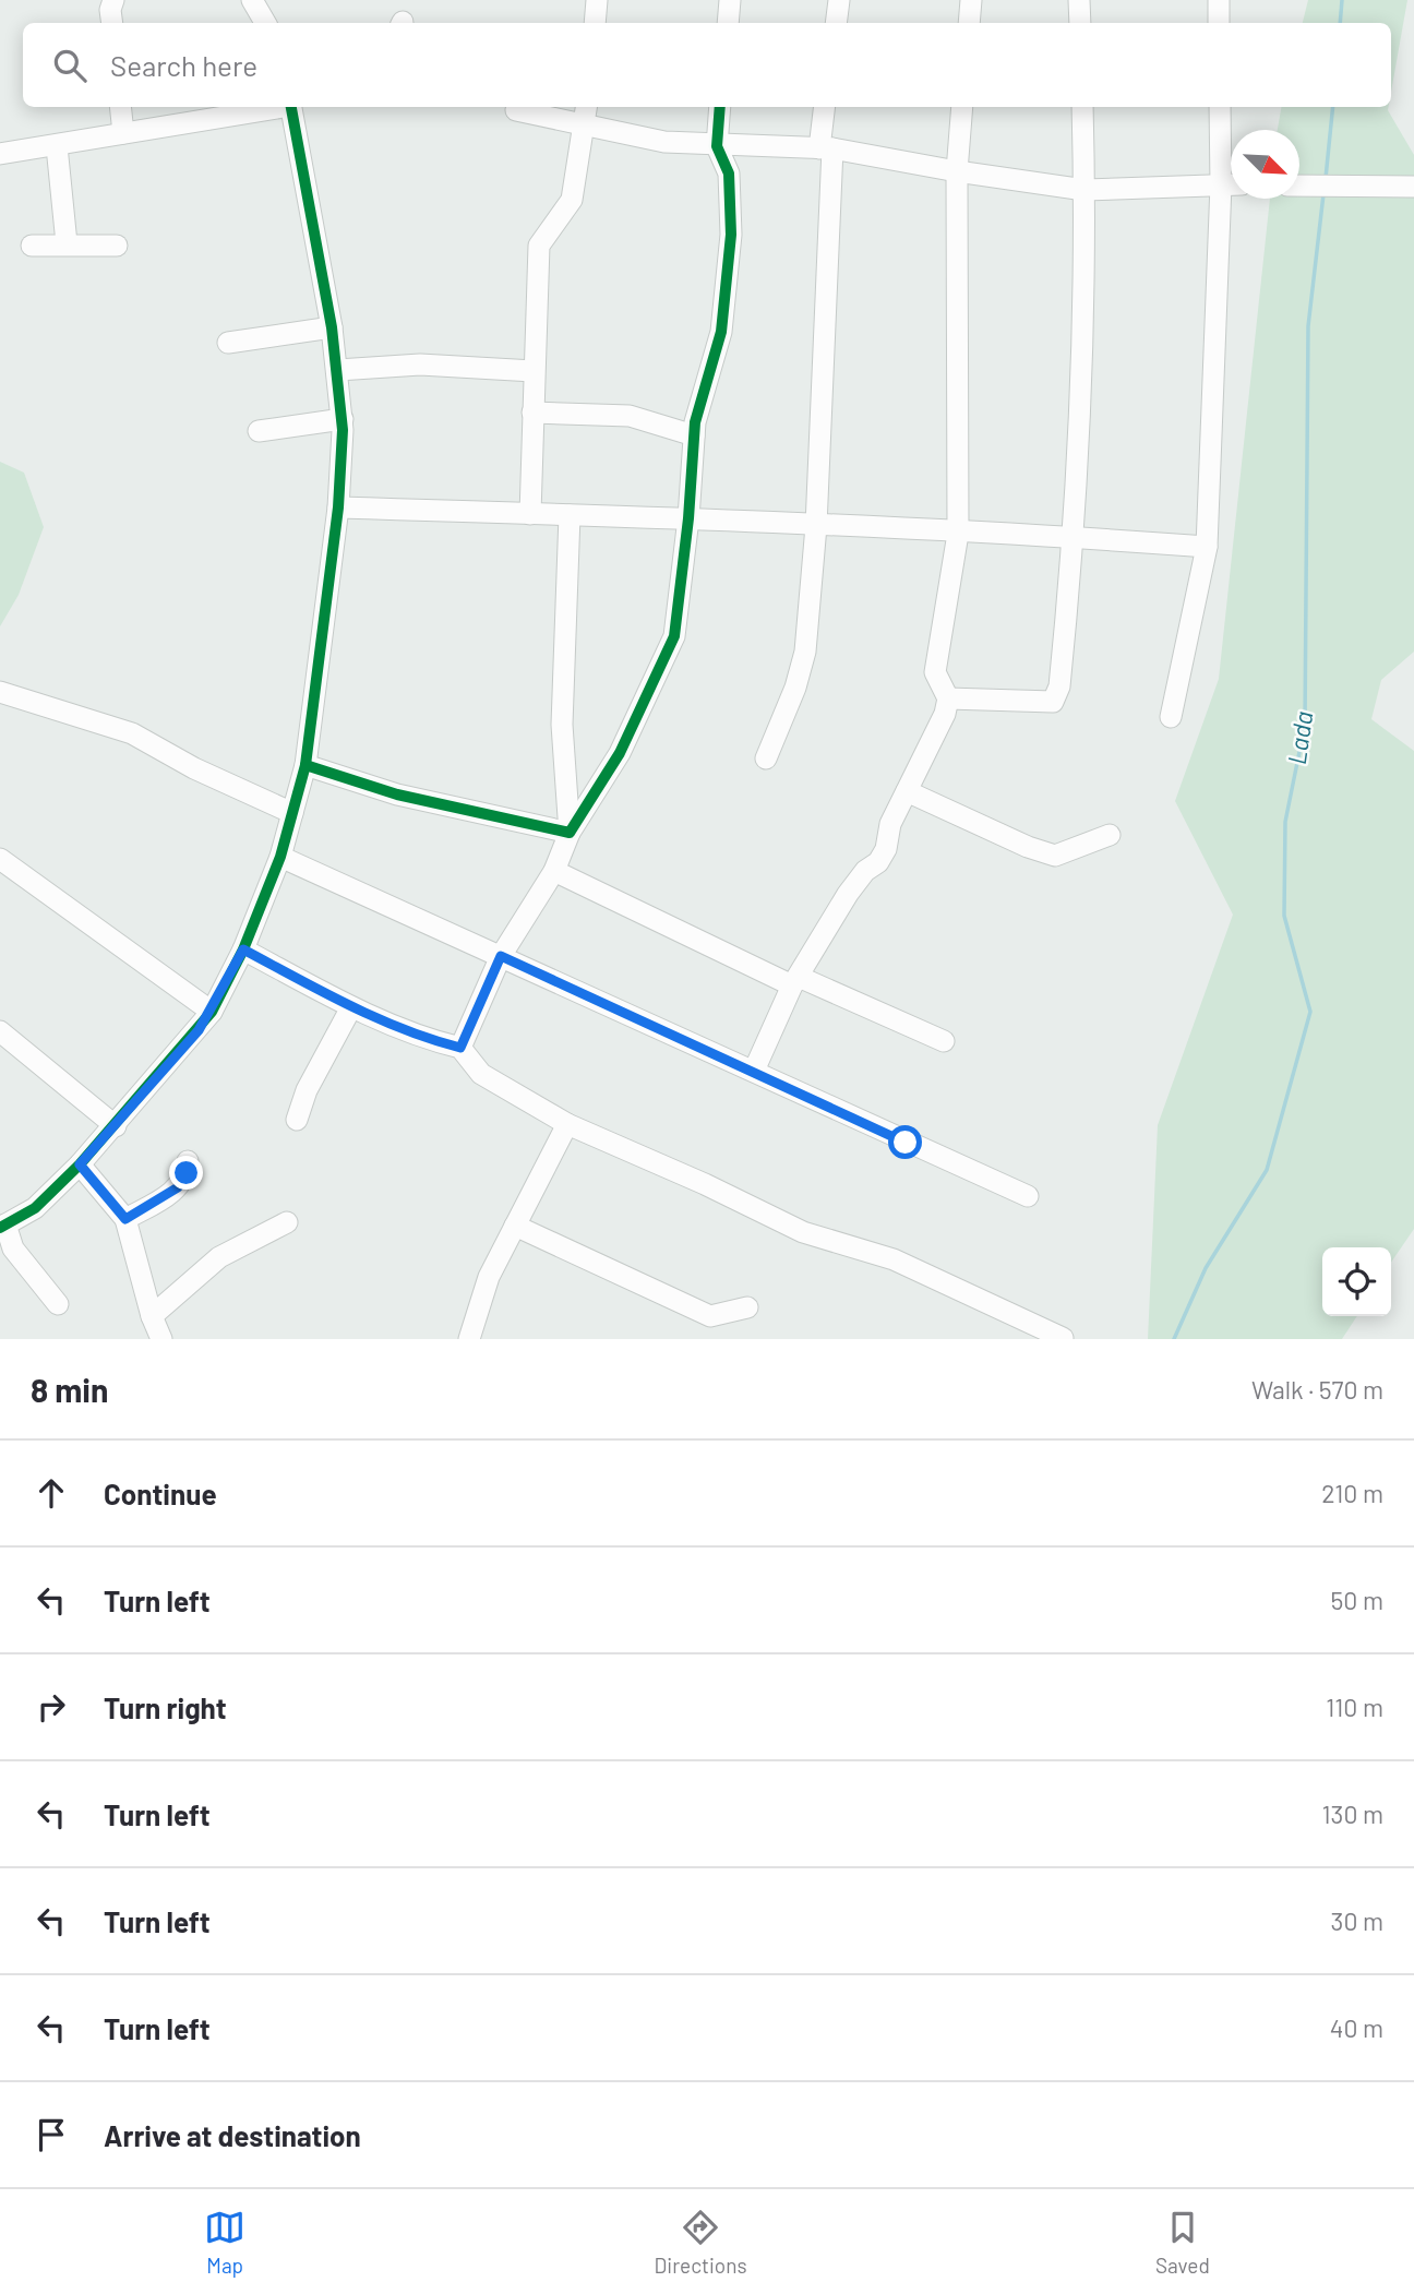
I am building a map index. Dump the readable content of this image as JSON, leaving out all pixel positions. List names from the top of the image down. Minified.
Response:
{"water":["Lada"],"north":"bottom right","page":{"search":"Search here","heading":["8 min","Walk · 570 m"],"list":[["Continue","210 m"],["Turn left","50 m"],["Turn right","110 m"],["Turn left","130 m"],["Turn left","30 m"],["Turn left","40 m"],"Arrive at destination"],"nav":["Map","Directions","Saved"]}}
